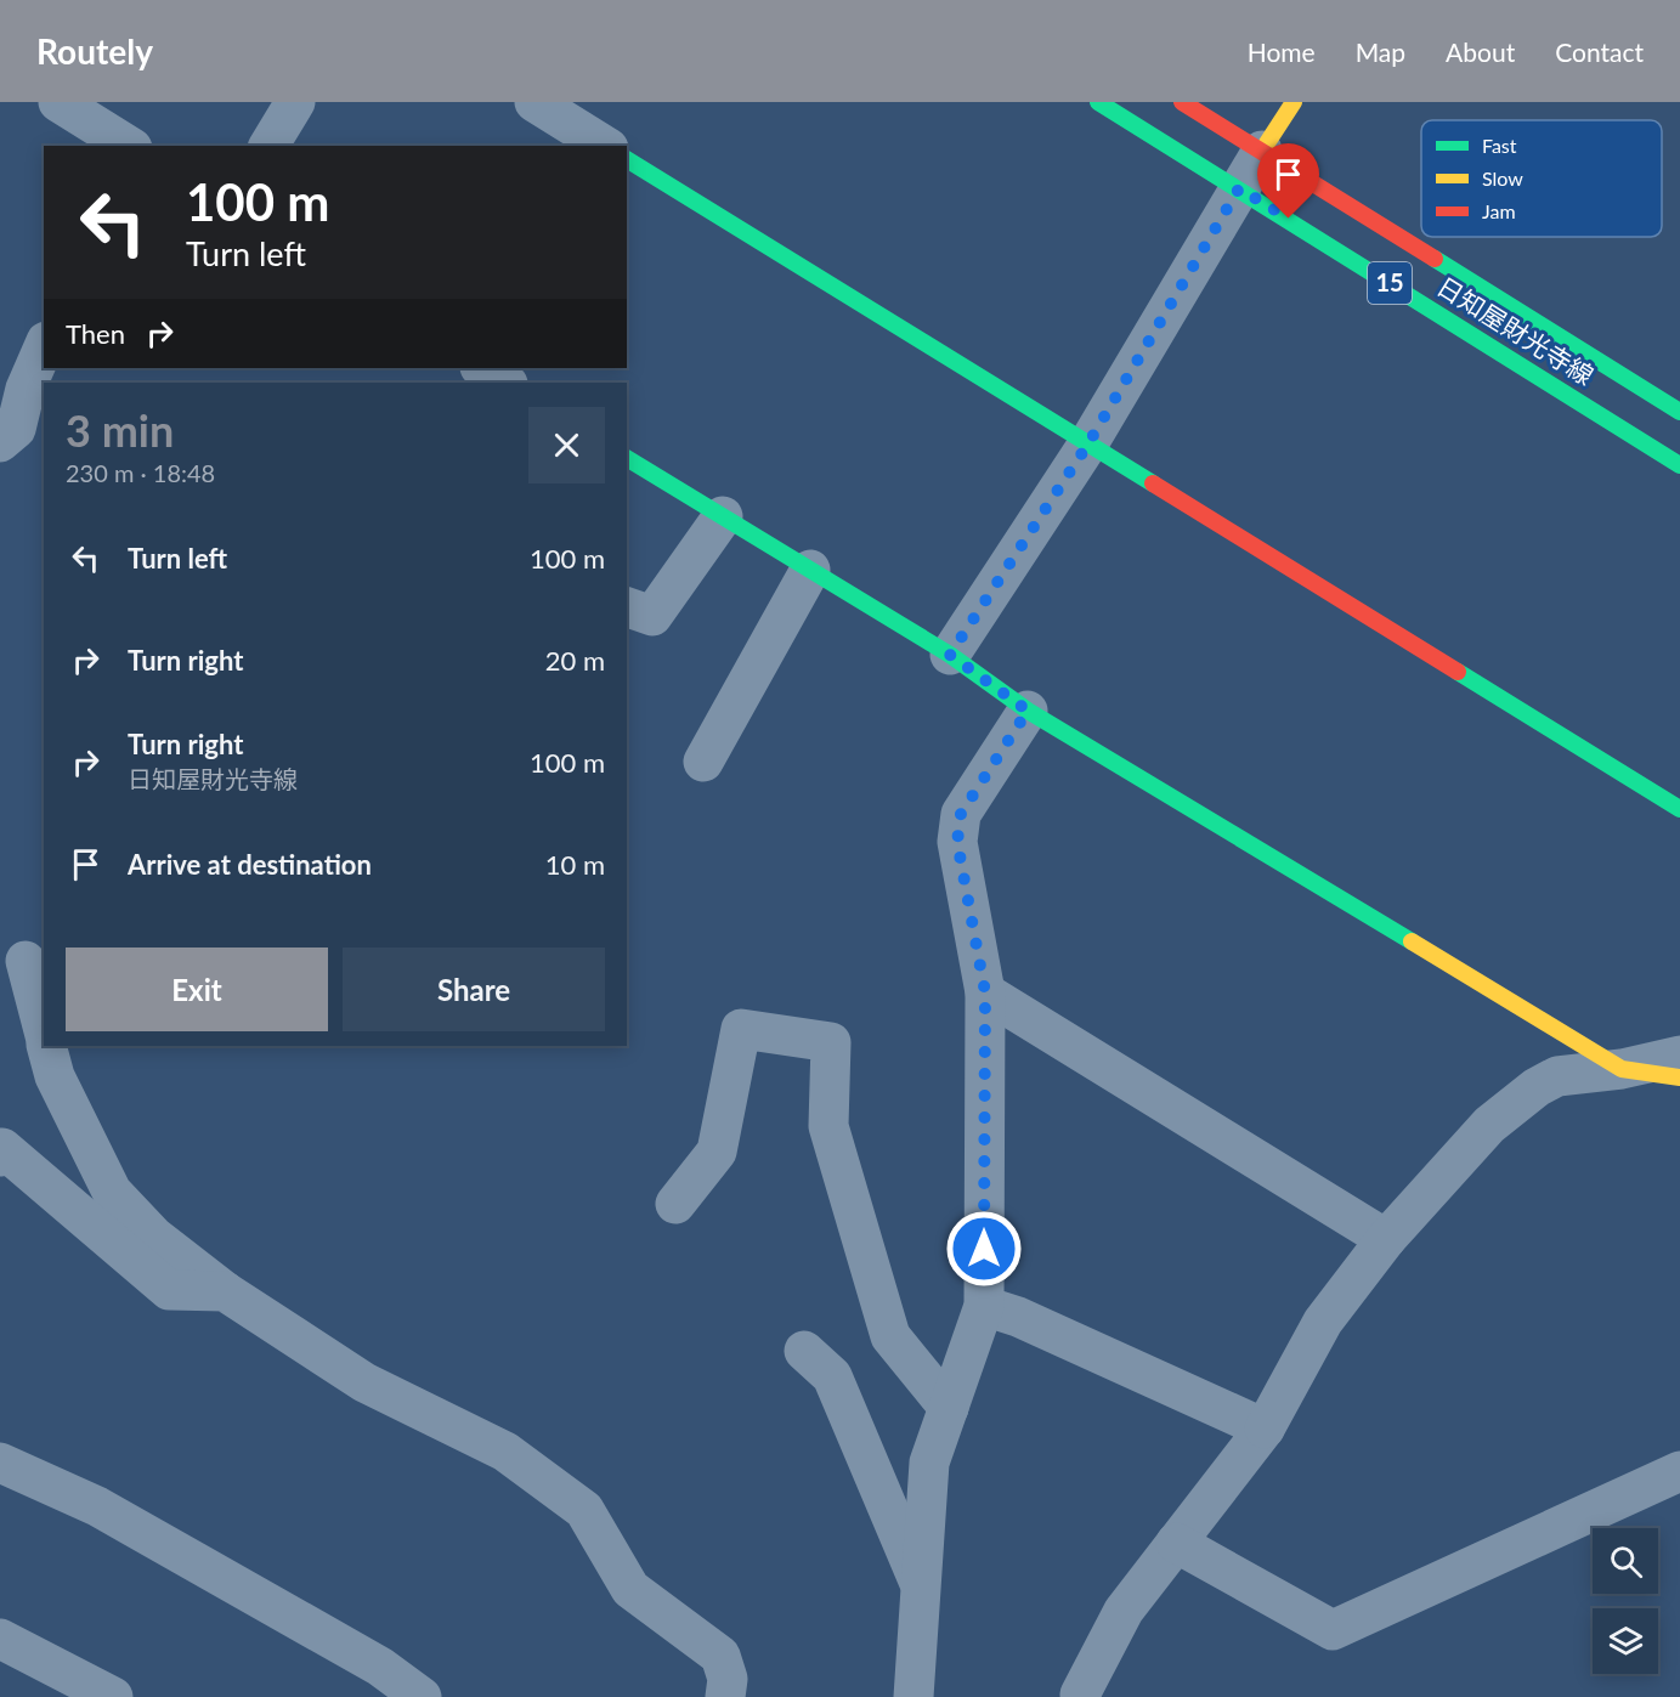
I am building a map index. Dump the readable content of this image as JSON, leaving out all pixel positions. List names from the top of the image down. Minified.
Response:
{"streets":{"street":["15","日知屋財光寺線"]},"legend":["Fast","Slow","Jam"],"page":{"header":"Routely","nav":["Home","Map","About","Contact"],"turn":["100 m","Turn left"],"then":"Then","heading":["3 min","230 m · 18:48"],"list":[{"name":"Turn left","value":"100 m"},{"name":"Turn right","value":"20 m"},{"name":"Turn right","note":"日知屋財光寺線","value":"100 m"},{"name":"Arrive at destination","value":"10 m"}],"buttons":["Exit","Share"]}}
